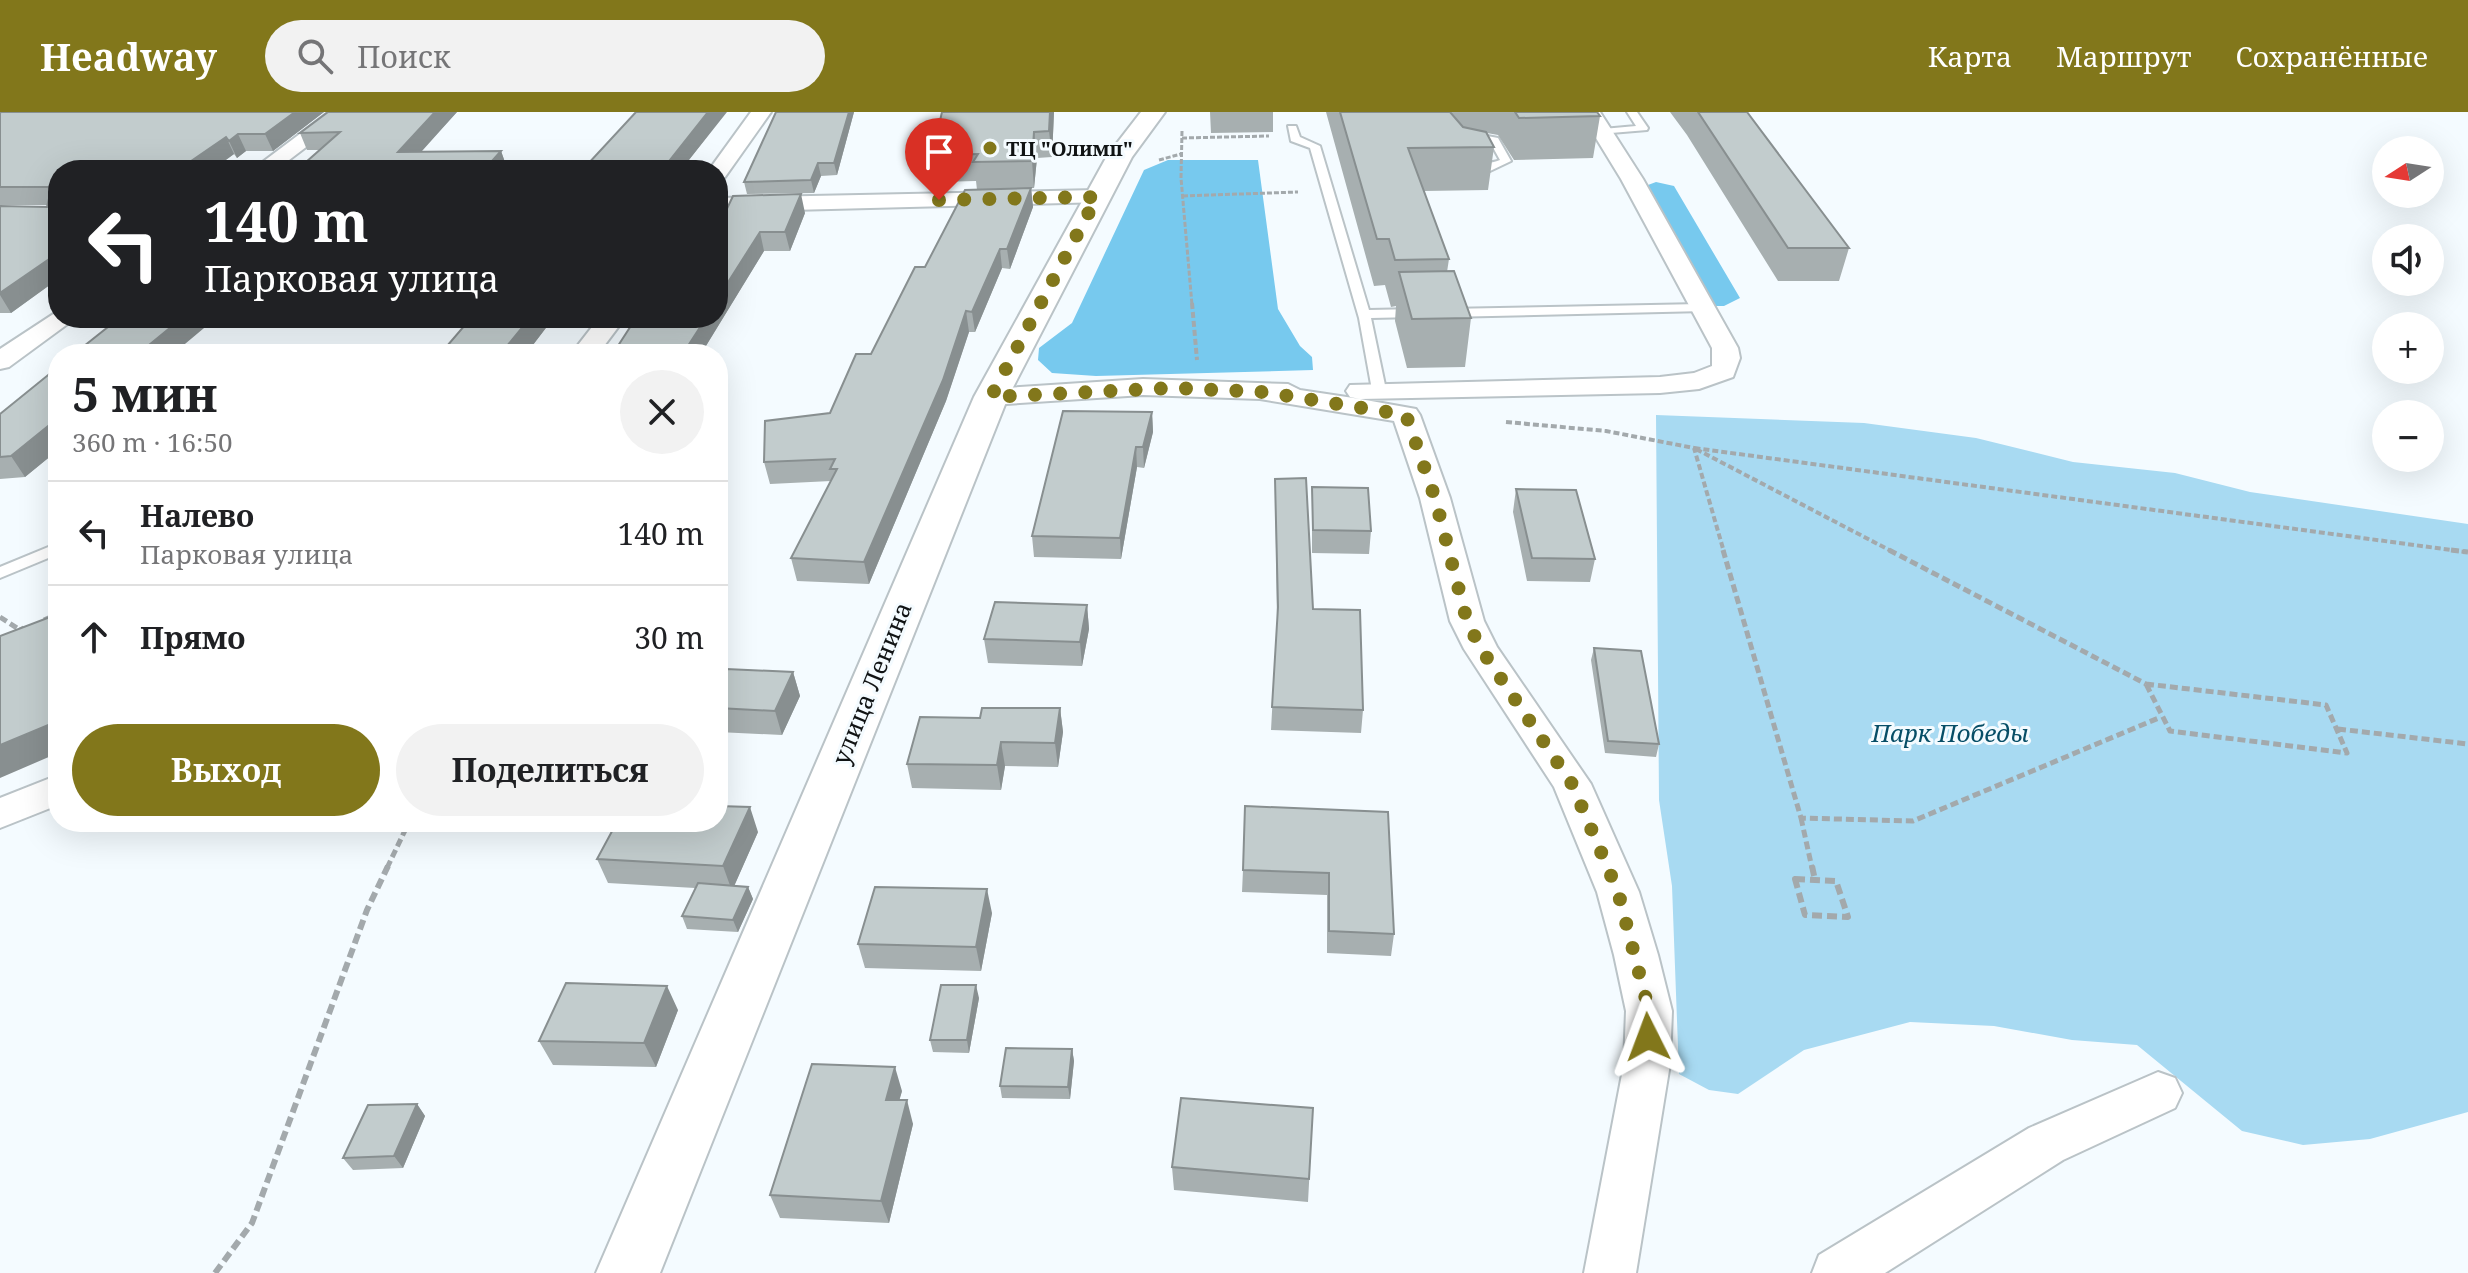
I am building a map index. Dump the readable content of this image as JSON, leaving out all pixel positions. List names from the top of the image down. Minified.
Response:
{"streets":{"street":["улица Ленина"]},"parks":["Парк Победы"],"places":["ТЦ \"Олимп\""],"north":"left","page":{"header":"Headway","search":"Поиск","nav":["Карта","Маршрут","Сохранённые"],"map_buttons":["+","−"],"turn":["140 m","Парковая улица"],"heading":["5 мин","360 m · 16:50"],"list":[{"name":"Налево","note":"Парковая улица","value":"140 m"},{"name":"Прямо","value":"30 m"}],"buttons":["Выход","Поделиться"]}}
